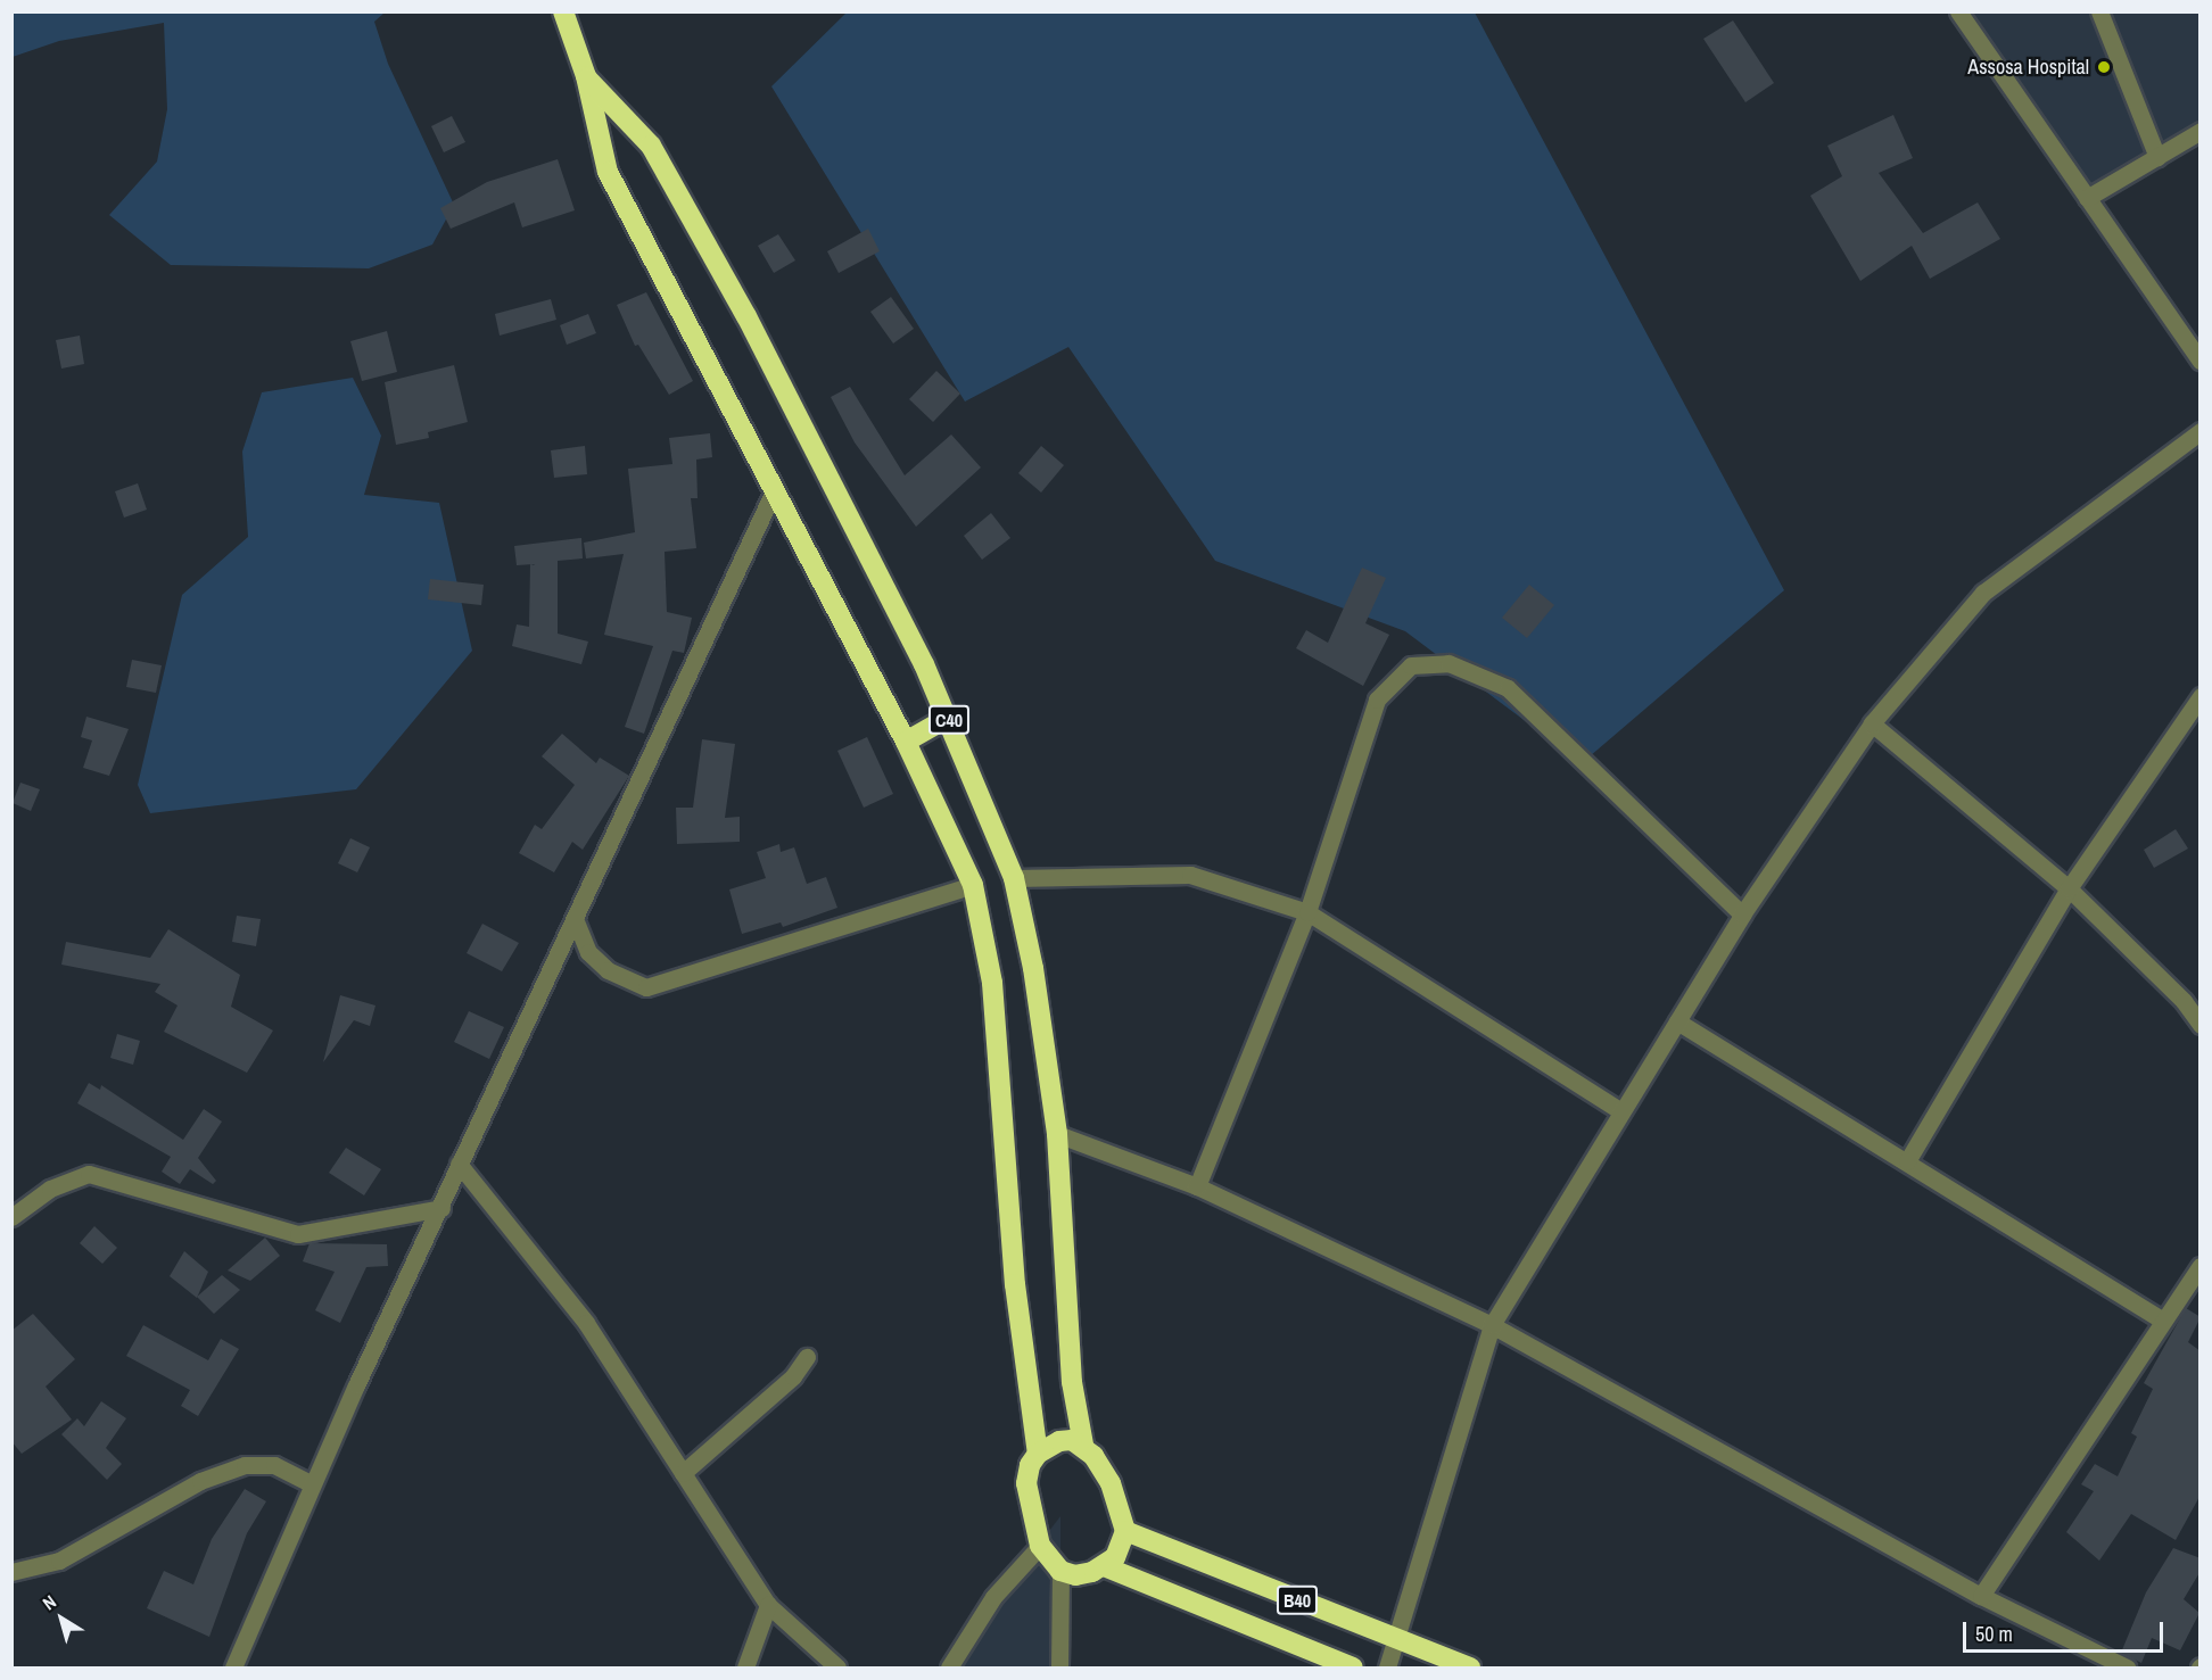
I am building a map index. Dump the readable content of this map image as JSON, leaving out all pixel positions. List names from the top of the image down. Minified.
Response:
{"streets":{"highway":["C40","B40"]},"crossings":[["C40","B40"]],"places":["Assosa Hospital"],"scale_bar":"50 m","north":"top left"}
